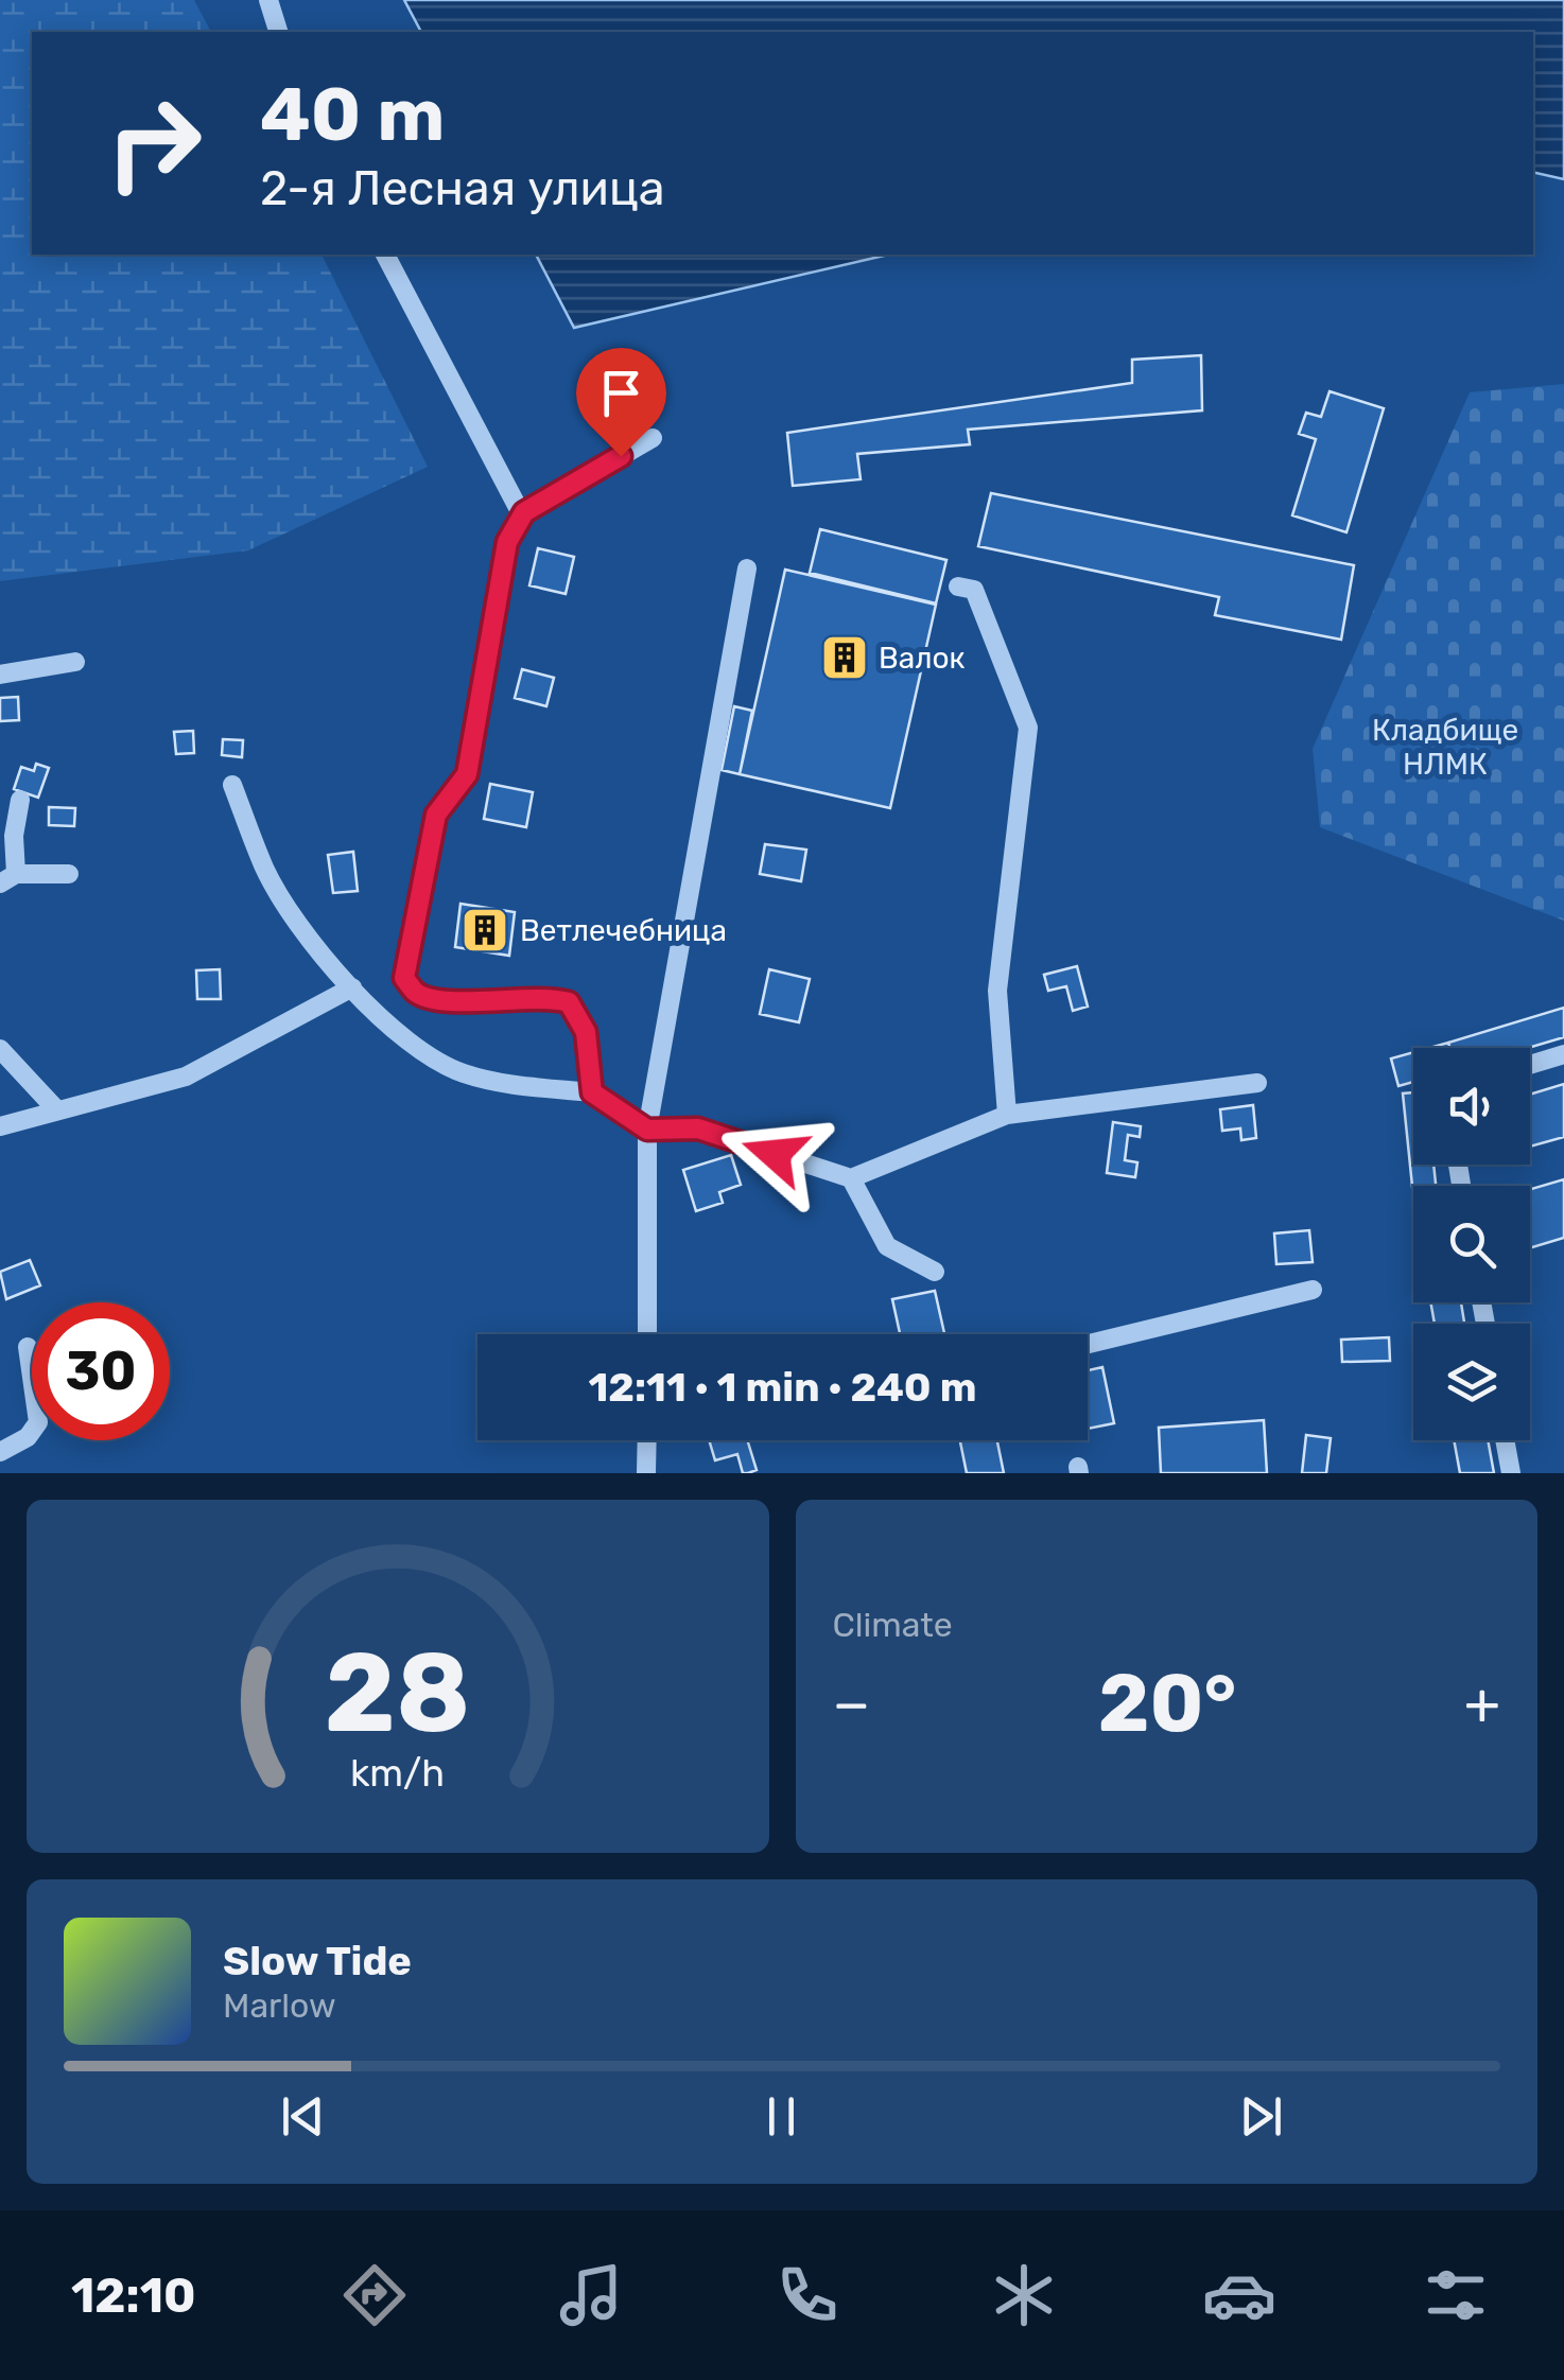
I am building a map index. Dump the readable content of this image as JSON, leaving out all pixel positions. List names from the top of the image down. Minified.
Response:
{"parks":["Кладбище НЛМК"],"places":{"building":["Валок","Ветлечебница"]},"page":{"turn":["40 m","2-я Лесная улица"],"limit":"30","trip":"12:11 · 1 min · 240 m","tile":"Climate","heat":["−","20°","+"],"song":["Slow Tide","Marlow"],"tabs":"12:10","gauge":["28","km/h"]}}
